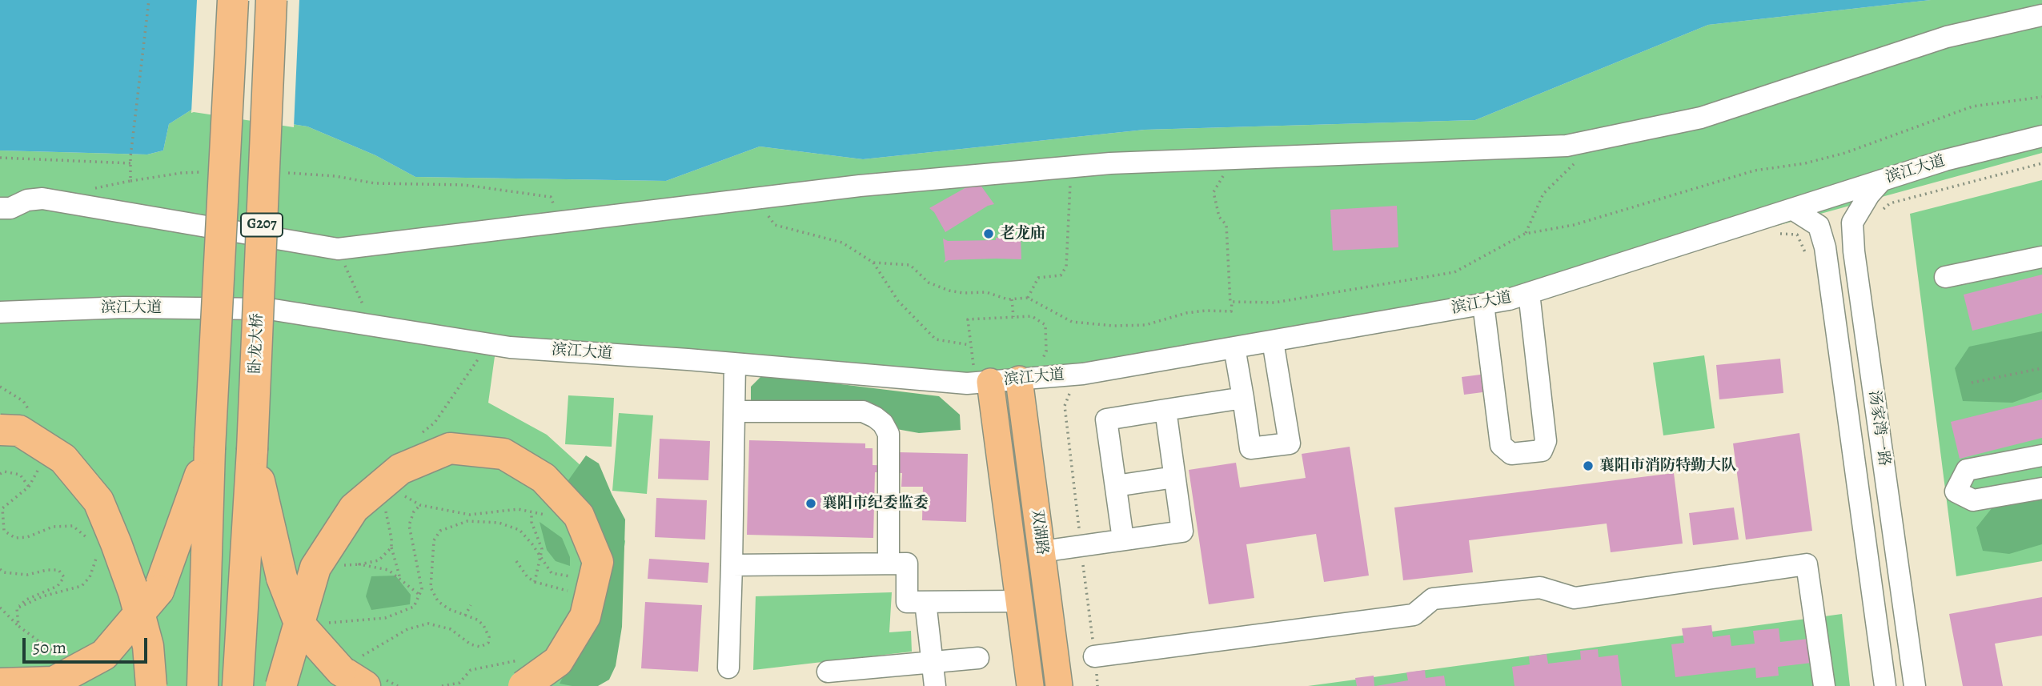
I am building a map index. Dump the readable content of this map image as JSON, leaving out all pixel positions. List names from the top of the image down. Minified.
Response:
{"streets":{"highway":["G207","卧龙大桥"],"main road":["双湖路"],"street":["滨江大道","汤家湾一路"]},"crossings":[["滨江大道","汤家湾一路"],["滨江大道","双湖路"]],"places":["老龙庙","襄阳市消防特勤大队","襄阳市纪委监委"],"scale_bar":"50 m"}
